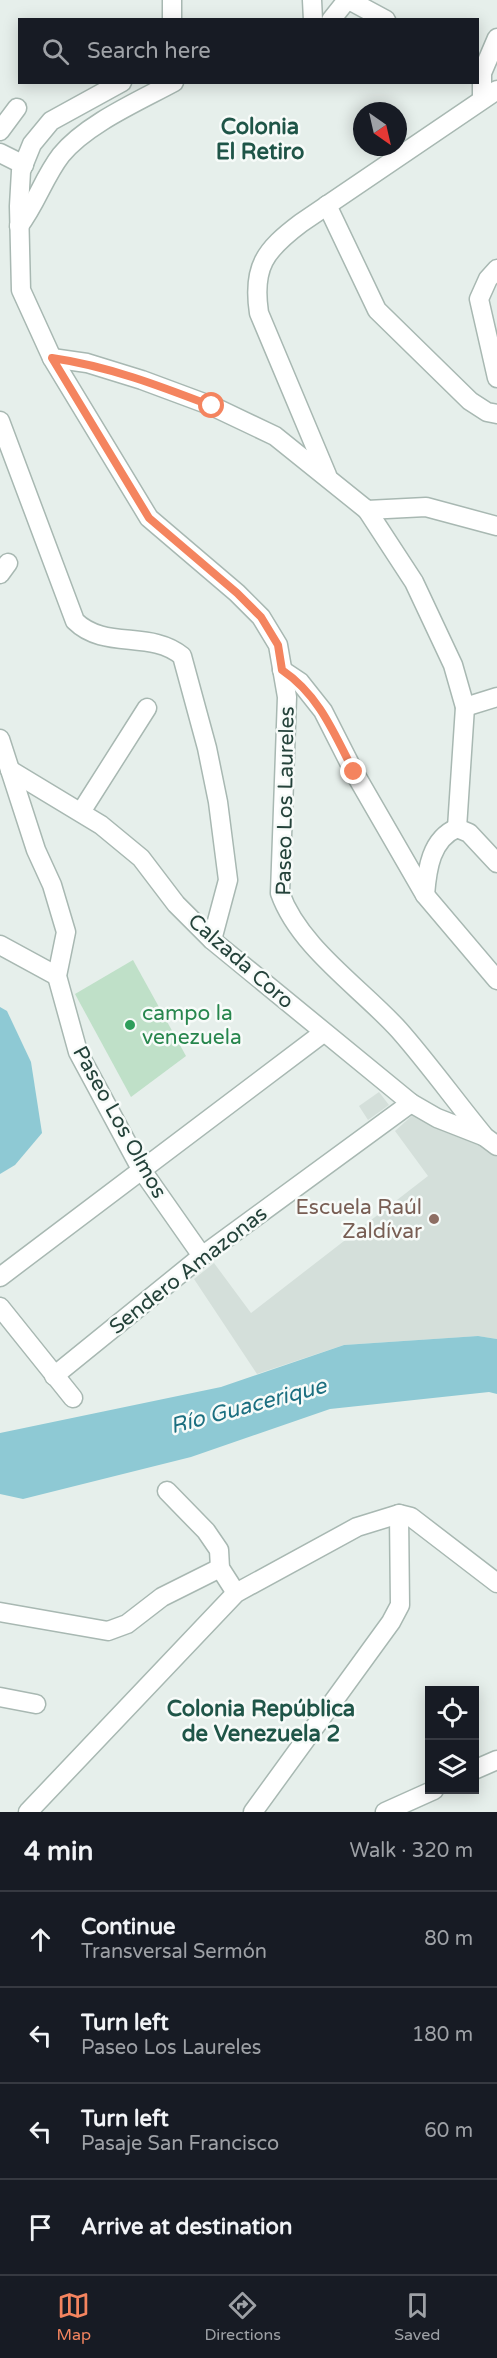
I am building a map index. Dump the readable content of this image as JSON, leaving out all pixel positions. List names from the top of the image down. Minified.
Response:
{"streets":{"street":["Paseo Los Laureles","Calzada Coro","Paseo Los Olmos","Sendero Amazonas"]},"crossings":[["Paseo Los Laureles","Calzada Coro"],["Calzada Coro","Paseo Los Olmos"],["Calzada Coro","Sendero Amazonas"],["Paseo Los Olmos","Sendero Amazonas"]],"districts":["Colonia El Retiro","Colonia República de Venezuela 2"],"water":["Río Guacerique"],"places":["campo la venezuela","Escuela Raúl Zaldívar"],"north":"bottom right","page":{"search":"Search here","heading":["4 min","Walk · 320 m"],"list":[["Continue","Transversal Sermón","80 m"],["Turn left","Paseo Los Laureles","180 m"],["Turn left","Pasaje San Francisco","60 m"],"Arrive at destination"],"nav":["Map","Directions","Saved"]}}
